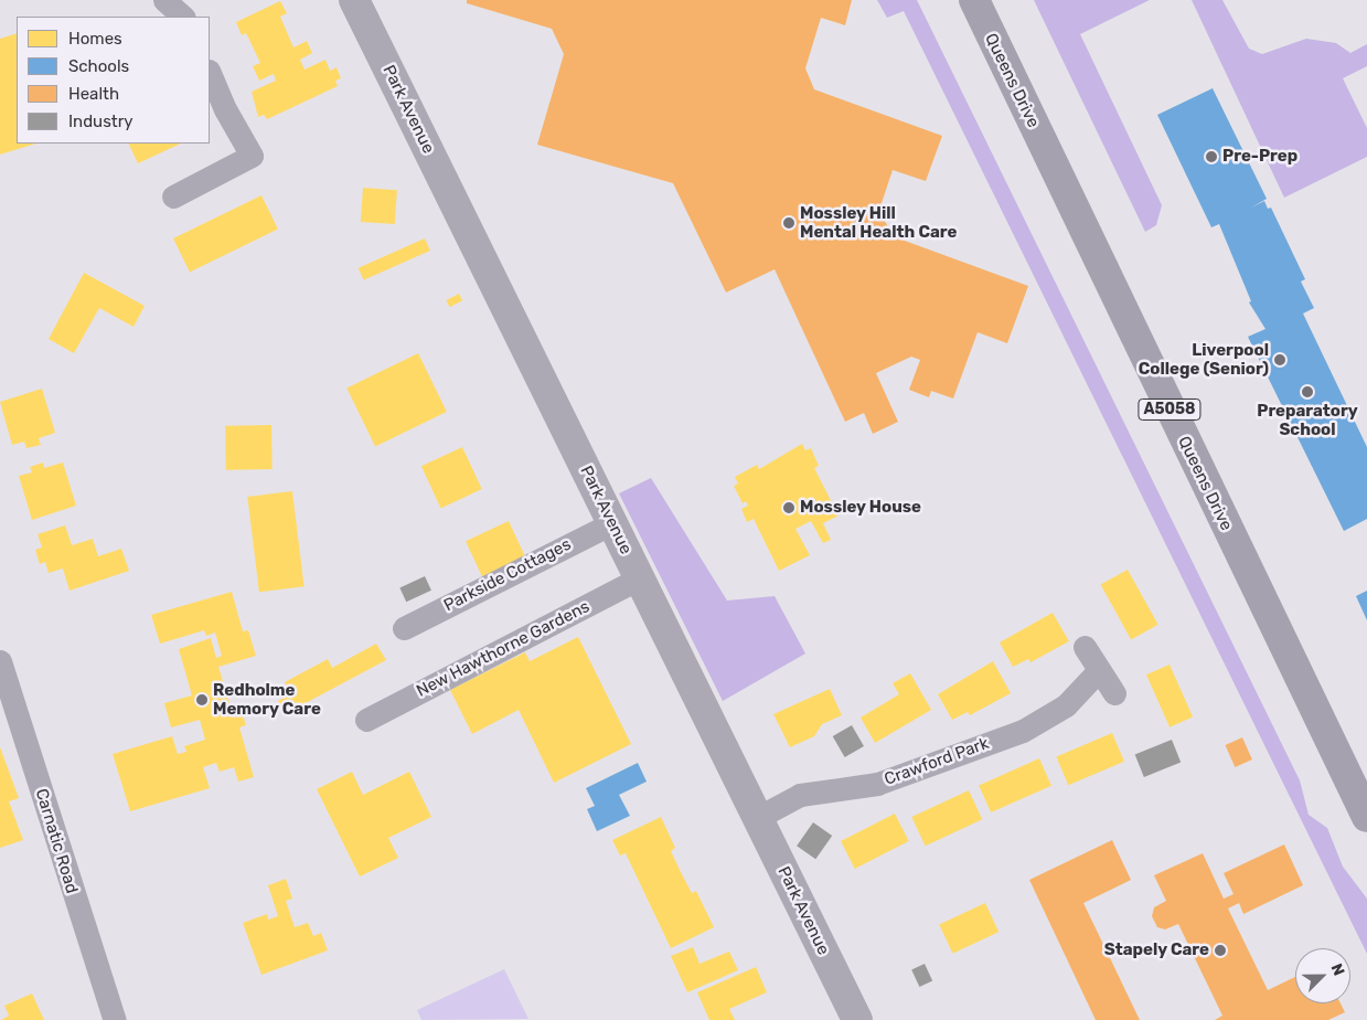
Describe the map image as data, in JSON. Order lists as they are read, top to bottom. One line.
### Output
{"streets":{"main road":["Queens Drive","A5058"],"street":["Park Avenue","Parkside Cottages","New Hawthorne Gardens","Crawford Park","Carnatic Road"]},"crossings":[["Park Avenue","Parkside Cottages"],["Park Avenue","New Hawthorne Gardens"],["Park Avenue","Crawford Park"]],"places":["Pre-Prep","Mossley Hill Mental Health Care","Liverpool College (Senior)","Preparatory School","Mossley House","Redholme Memory Care","Stapely Care"],"legend":["Homes","Schools","Health","Industry"],"north":"top right"}
